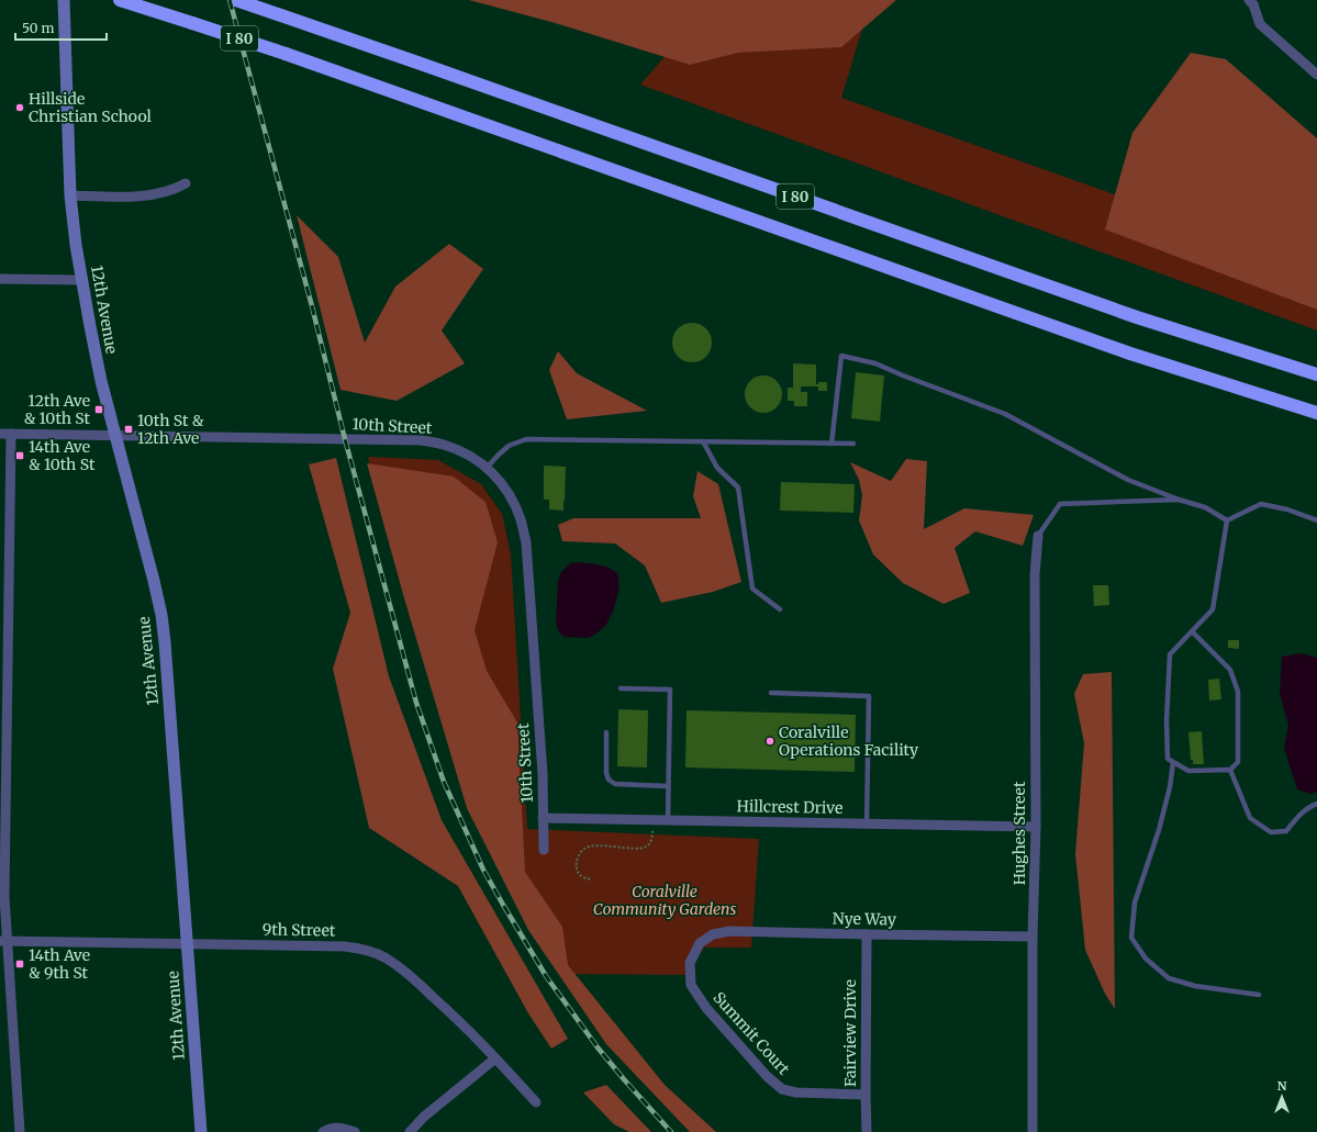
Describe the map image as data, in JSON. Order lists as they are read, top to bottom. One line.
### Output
{"streets":{"highway":["I 80"],"main road":["12th Avenue"],"street":["10th Street","Hillcrest Drive","Hughes Street","Nye Way","9th Street","Summit Court","Fairview Drive"]},"crossings":[["12th Avenue","10th Street"],["12th Avenue","9th Street"],["10th Street","Hillcrest Drive"],["Hillcrest Drive","Hughes Street"],["Hughes Street","Nye Way"],["Nye Way","Summit Court"],["Nye Way","Fairview Drive"],["Summit Court","Fairview Drive"]],"parks":["Coralville Community Gardens"],"places":{"other":["Hillside Christian School","Coralville Operations Facility"],"transit":["12th Ave & 10th St","10th St & 12th Ave","14th Ave & 10th St","14th Ave & 9th St"]},"scale_bar":"50 m","north":"top"}
